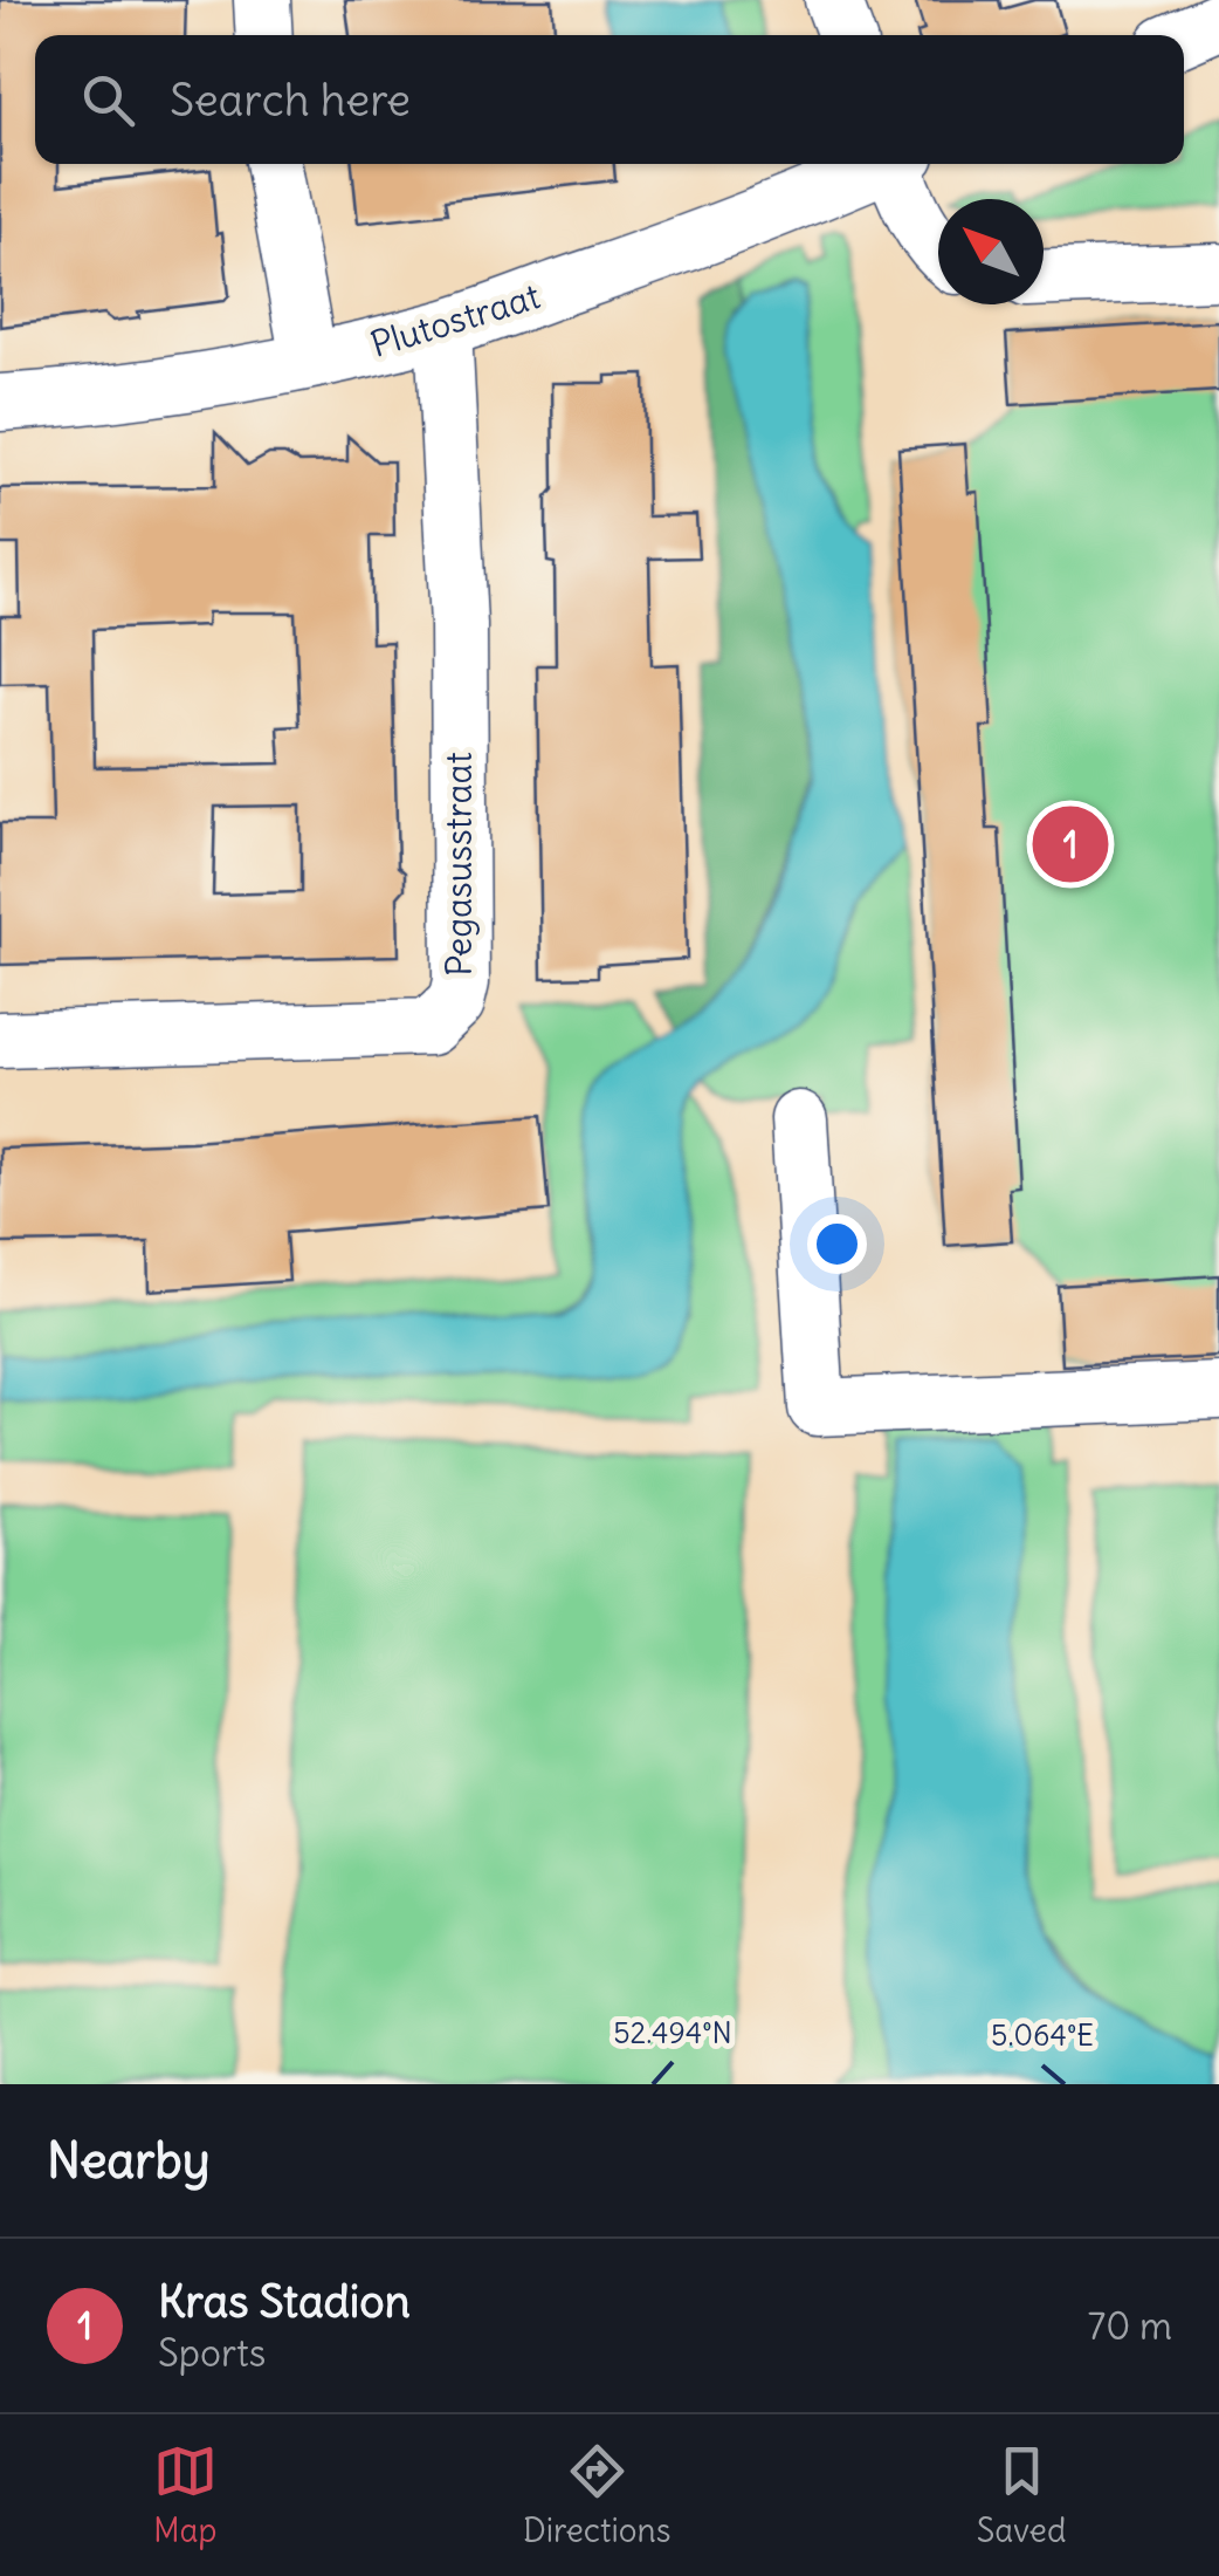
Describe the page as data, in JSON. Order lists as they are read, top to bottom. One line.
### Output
{"streets":{"street":["Plutostraat","Pegasusstraat"]},"crossings":[["Plutostraat","Pegasusstraat"]],"north":"top left","page":{"search":"Search here","pins":"1","heading":"Nearby","list":[{"mark":"1","name":"Kras Stadion","note":"Sports","value":"70 m"}],"nav":["Map","Directions","Saved"]},"coordinates":["52.494°N","5.064°E"]}
